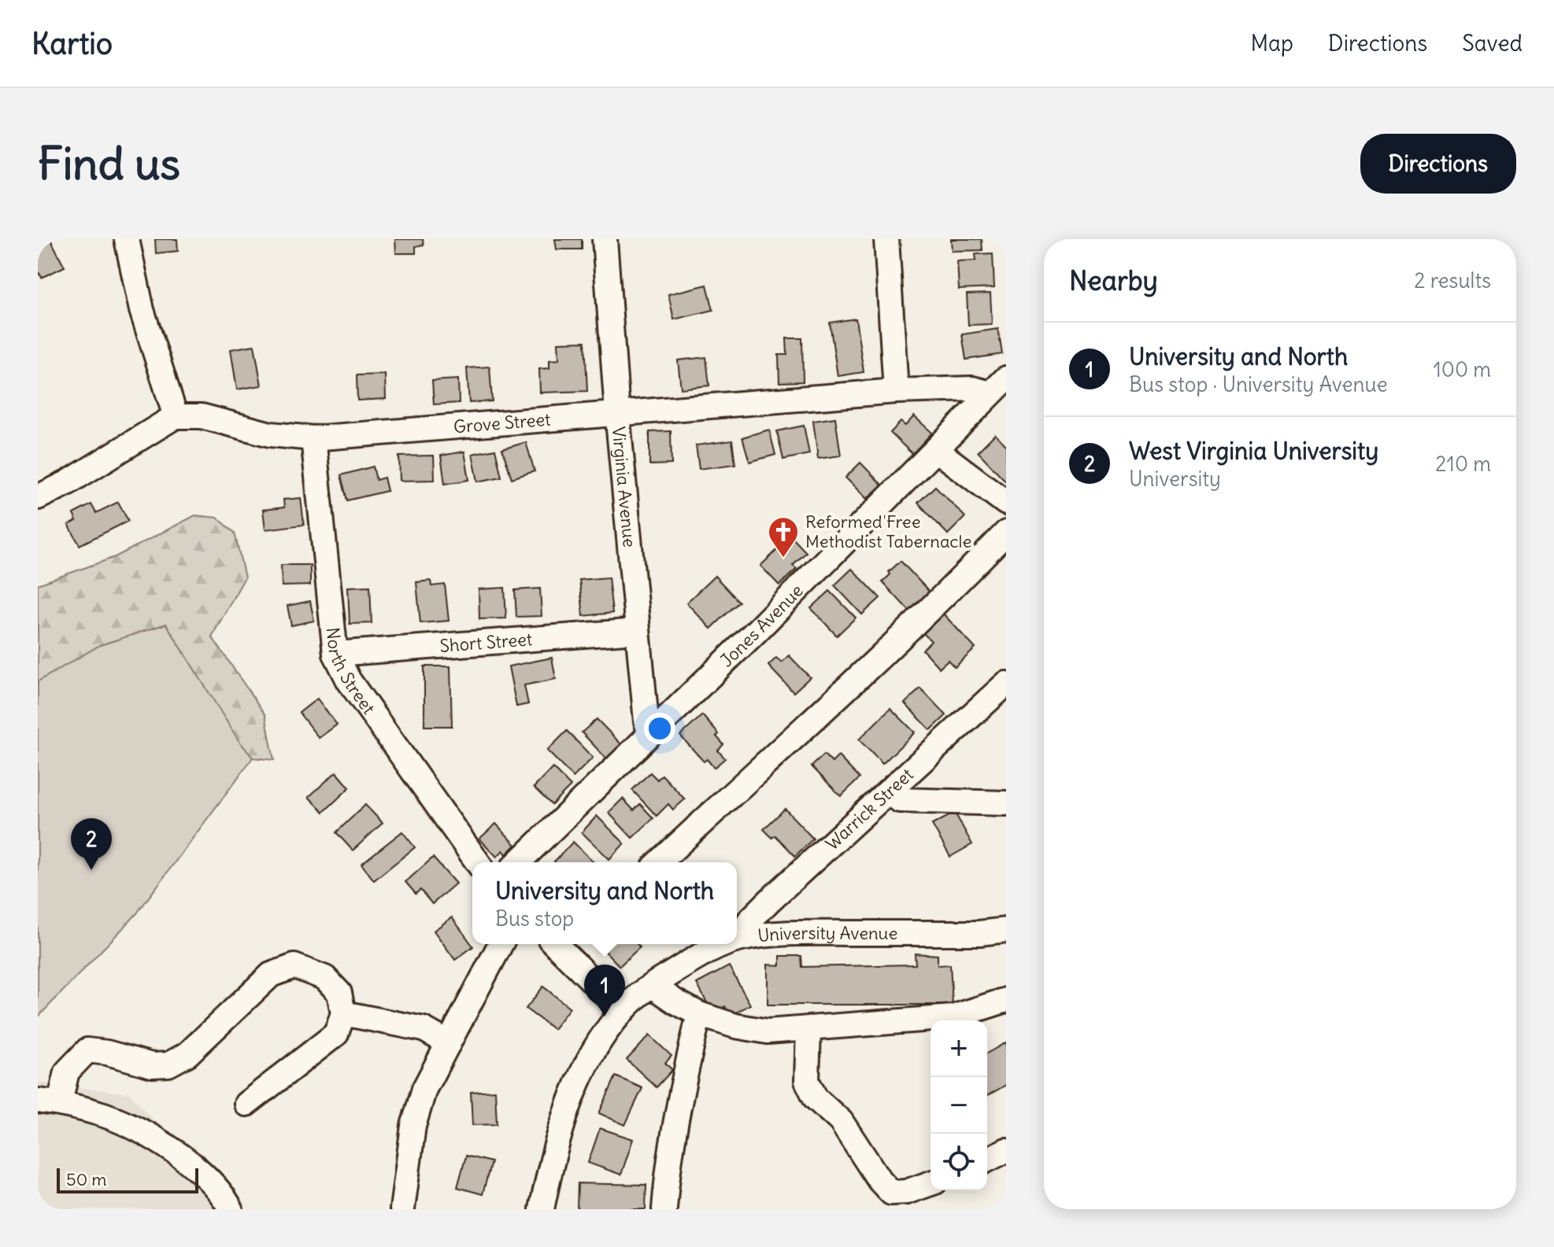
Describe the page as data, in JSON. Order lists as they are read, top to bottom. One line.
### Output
{"streets":{"street":["Grove Street","Virginia Avenue","Jones Avenue","Short Street","North Street","Warrick Street","University Avenue"]},"crossings":[["Grove Street","Virginia Avenue"],["Grove Street","Jones Avenue"],["Grove Street","North Street"],["Virginia Avenue","Jones Avenue"],["Virginia Avenue","Short Street"],["Short Street","North Street"],["Warrick Street","University Avenue"]],"places":{"church":["Reformed Free Methodist Tabernacle"]},"scale_bar":"50 m","page":{"header":"Kartio","nav":["Map","Directions","Saved"],"buttons":"Directions","title":"Find us","heading":["Nearby","2 results"],"list":[{"mark":"1","name":"University and North","note":"Bus stop · University Avenue","value":"100 m"},{"mark":"2","name":"West Virginia University","note":"University","value":"210 m"}],"pins":["2","1"],"popup":["University and North","Bus stop"],"map_buttons":["+","−"],"scale":"50 m"}}
